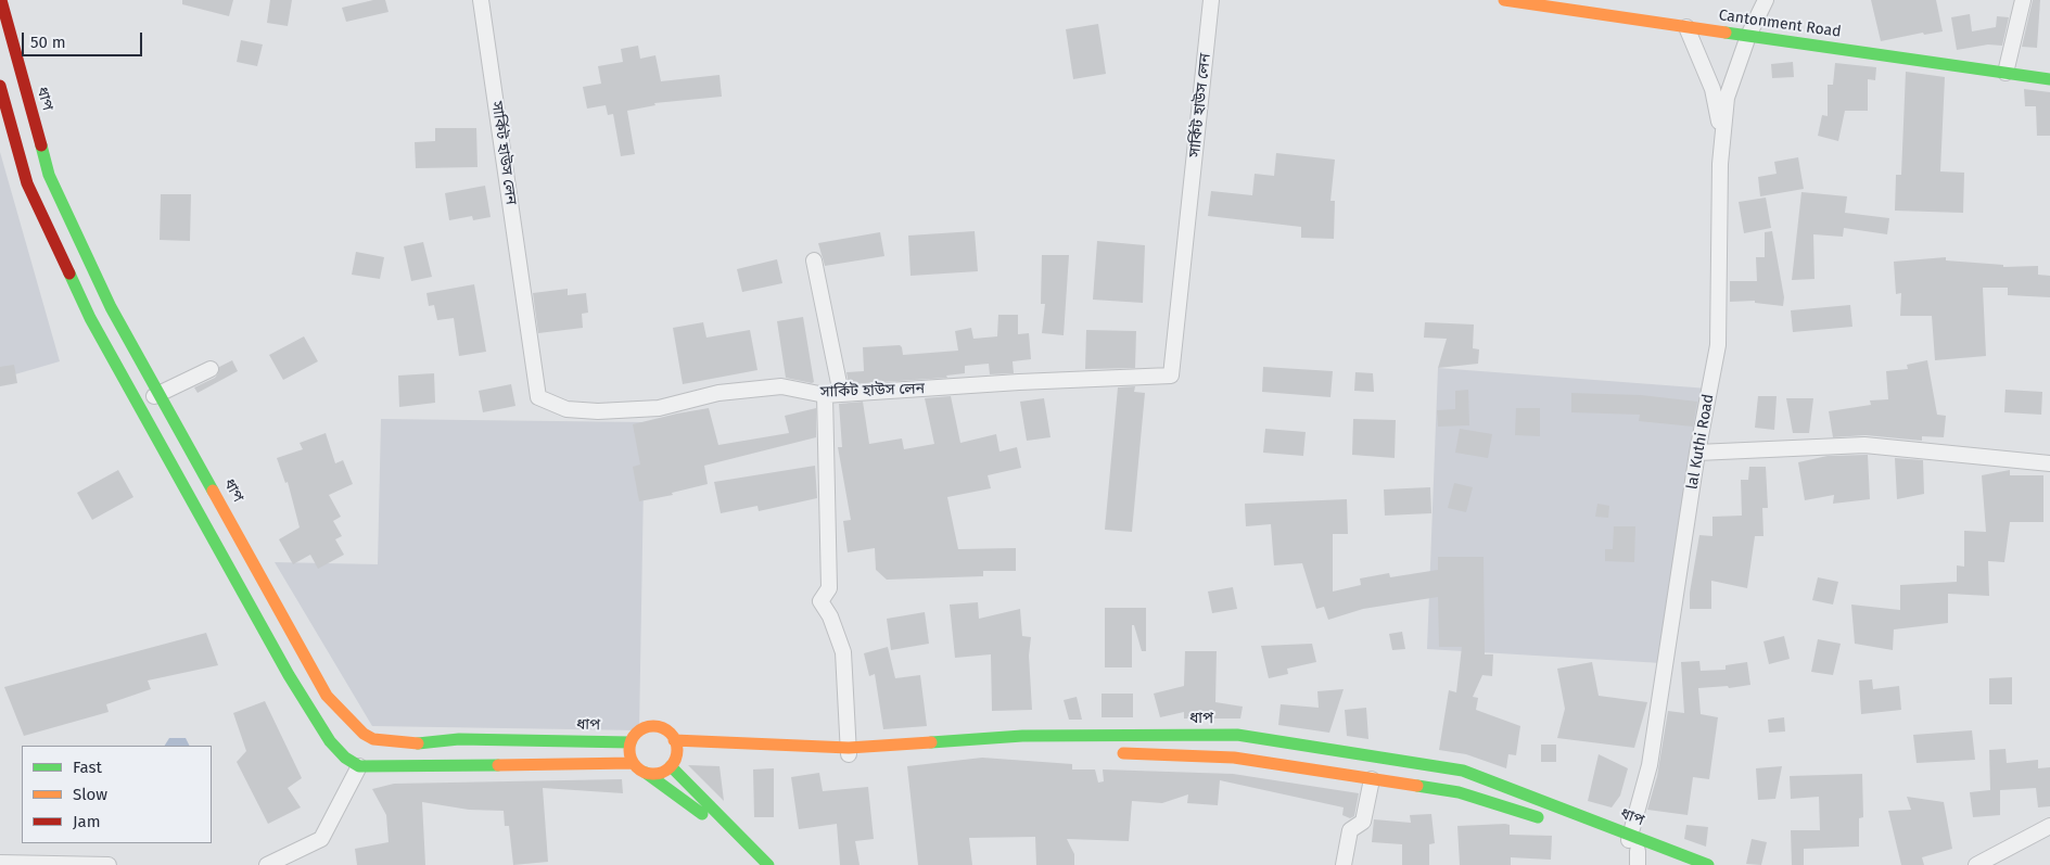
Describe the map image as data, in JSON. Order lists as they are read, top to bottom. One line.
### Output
{"streets":{"main road":["Cantonment Road","ধাপ"],"street":["সার্কিট হাউস লেন","lal Kuthi Road"]},"crossings":[["Cantonment Road","lal Kuthi Road"],["ধাপ","lal Kuthi Road"]],"legend":["Fast","Slow","Jam"],"scale_bar":"50 m"}
